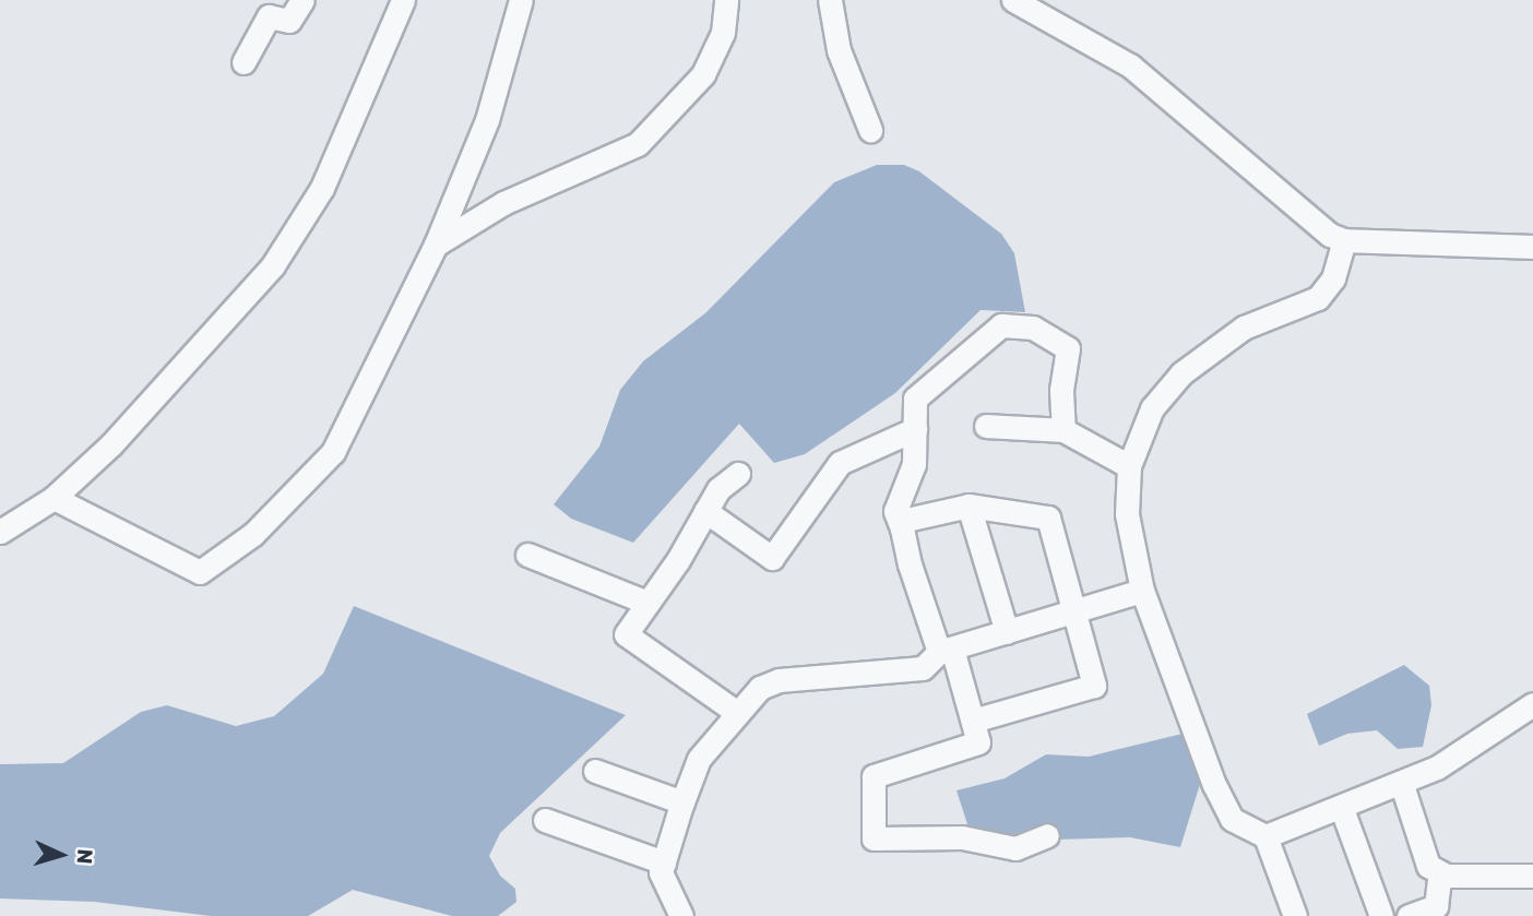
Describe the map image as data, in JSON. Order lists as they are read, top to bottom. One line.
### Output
{"north":"right"}
